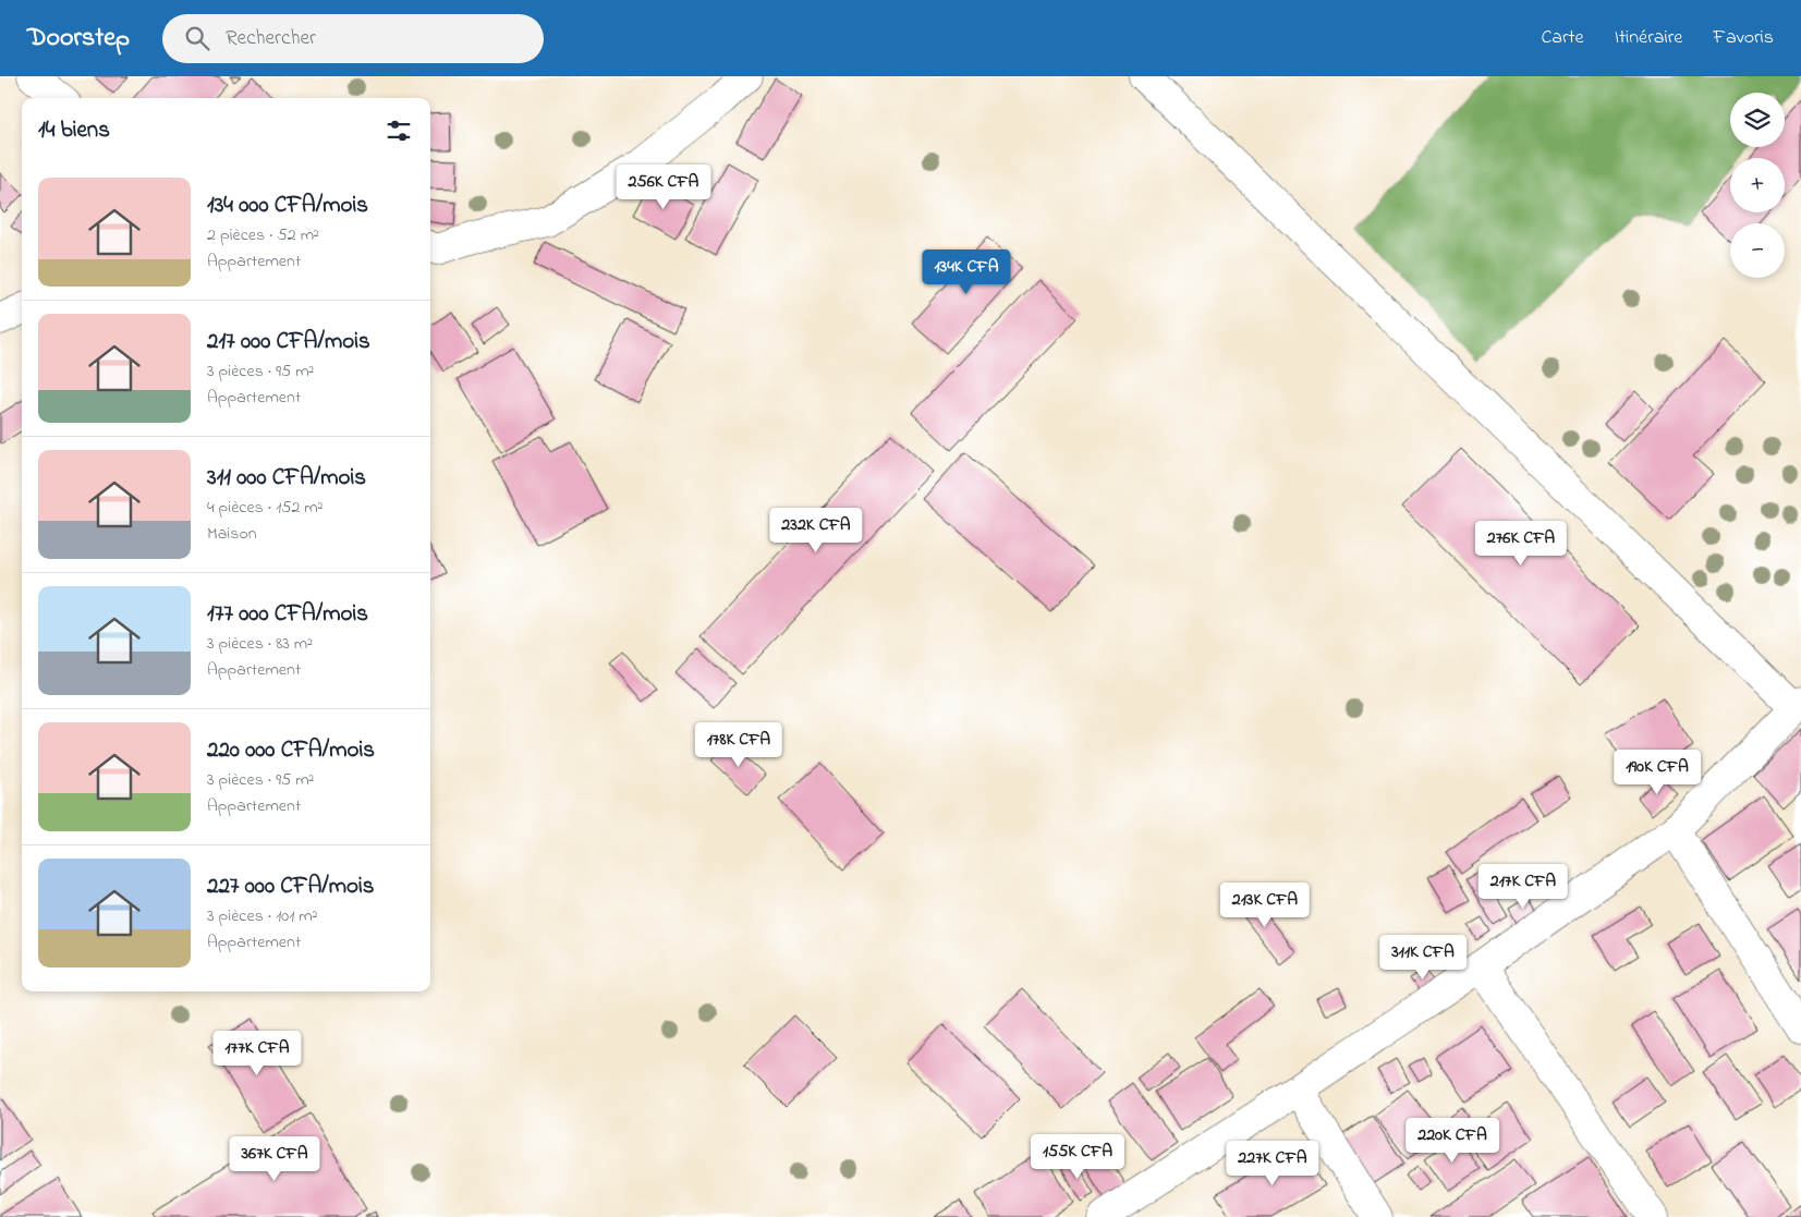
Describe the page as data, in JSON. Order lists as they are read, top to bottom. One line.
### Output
{"page":{"header":"Doorstep","search":"Rechercher","nav":["Carte","Itinéraire","Favoris"],"map_buttons":["+","−"],"heading":"14 biens","list":[{"name":"134 000 CFA/mois","note":"2 pièces · 52 m² · Appartement"},{"name":"217 000 CFA/mois","note":"3 pièces · 95 m² · Appartement"},{"name":"311 000 CFA/mois","note":"4 pièces · 152 m² · Maison"},{"name":"177 000 CFA/mois","note":"3 pièces · 83 m² · Appartement"},{"name":"220 000 CFA/mois","note":"3 pièces · 95 m² · Appartement"},{"name":"227 000 CFA/mois","note":"3 pièces · 101 m² · Appartement"}],"price":["256K CFA","134K CFA","232K CFA","276K CFA","178K CFA","190K CFA","217K CFA","213K CFA","311K CFA","177K CFA","220K CFA","155K CFA","367K CFA","227K CFA"]}}
